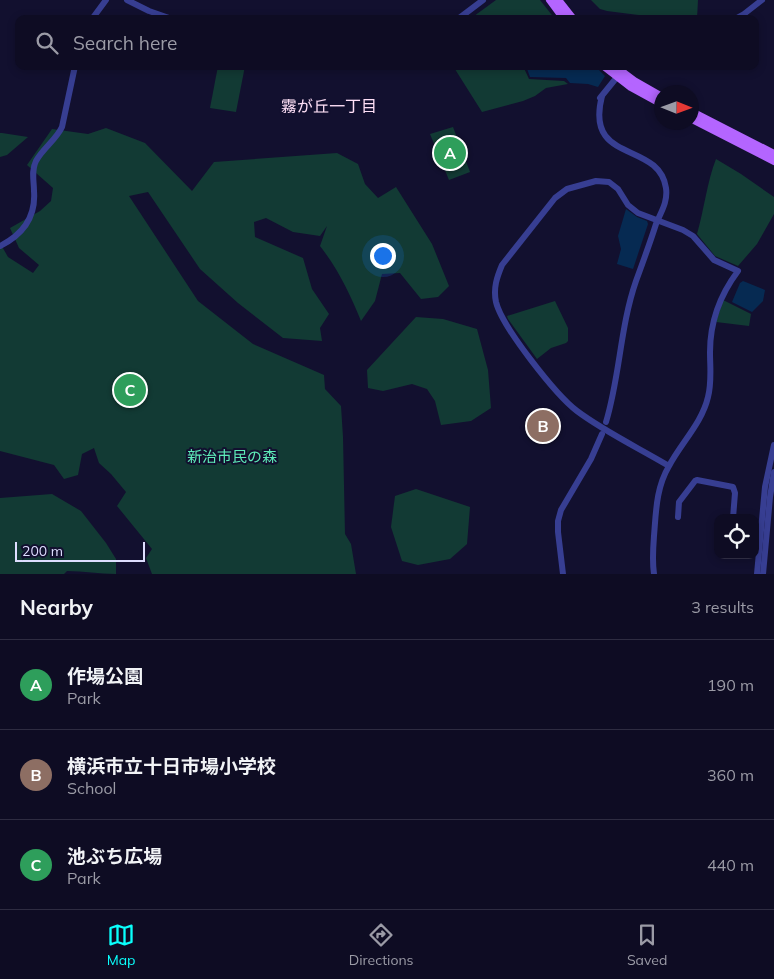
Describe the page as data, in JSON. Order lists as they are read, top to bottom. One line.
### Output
{"districts":["霧が丘一丁目"],"parks":["新治市民の森"],"scale_bar":"200 m","north":"right","page":{"search":"Search here","pins":["A","C","B"],"scale":"200 m","heading":["Nearby","3 results"],"list":[{"mark":"A","name":"作場公園","note":"Park","value":"190 m"},{"mark":"B","name":"横浜市立十日市場小学校","note":"School","value":"360 m"},{"mark":"C","name":"池ぶち広場","note":"Park","value":"440 m"}],"nav":["Map","Directions","Saved"]}}
